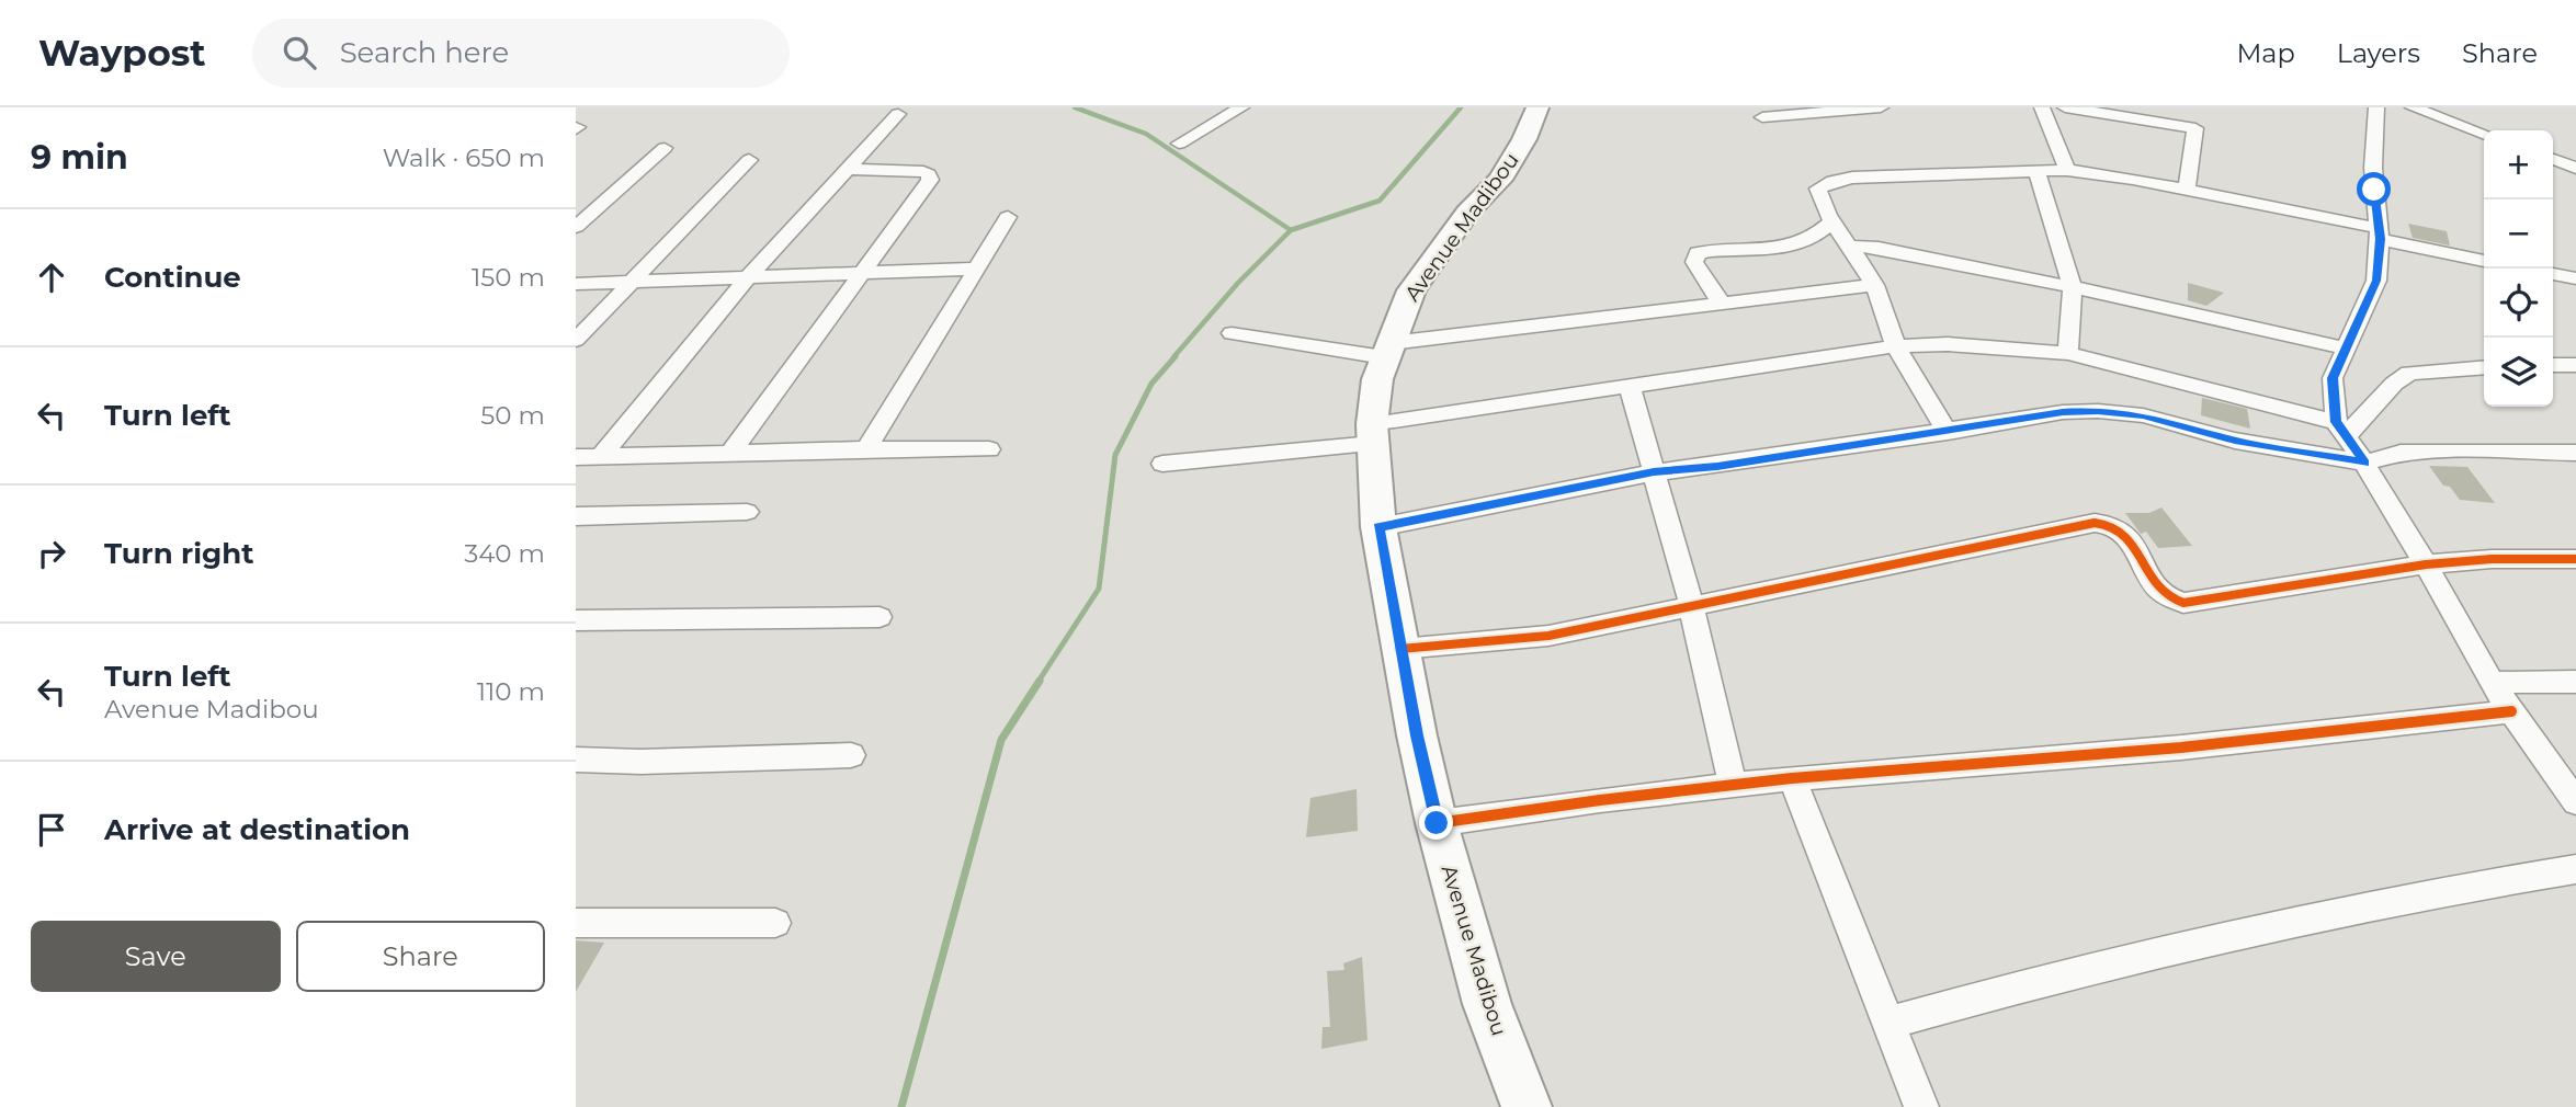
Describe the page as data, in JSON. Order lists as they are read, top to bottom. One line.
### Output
{"streets":{"street":["Avenue Madibou"]},"page":{"header":"Waypost","search":"Search here","nav":["Map","Layers","Share"],"heading":["9 min","Walk · 650 m"],"map_buttons":["+","−"],"list":[["Continue","150 m"],["Turn left","50 m"],["Turn right","340 m"],["Turn left","Avenue Madibou","110 m"],"Arrive at destination"],"buttons":["Save","Share"]}}
